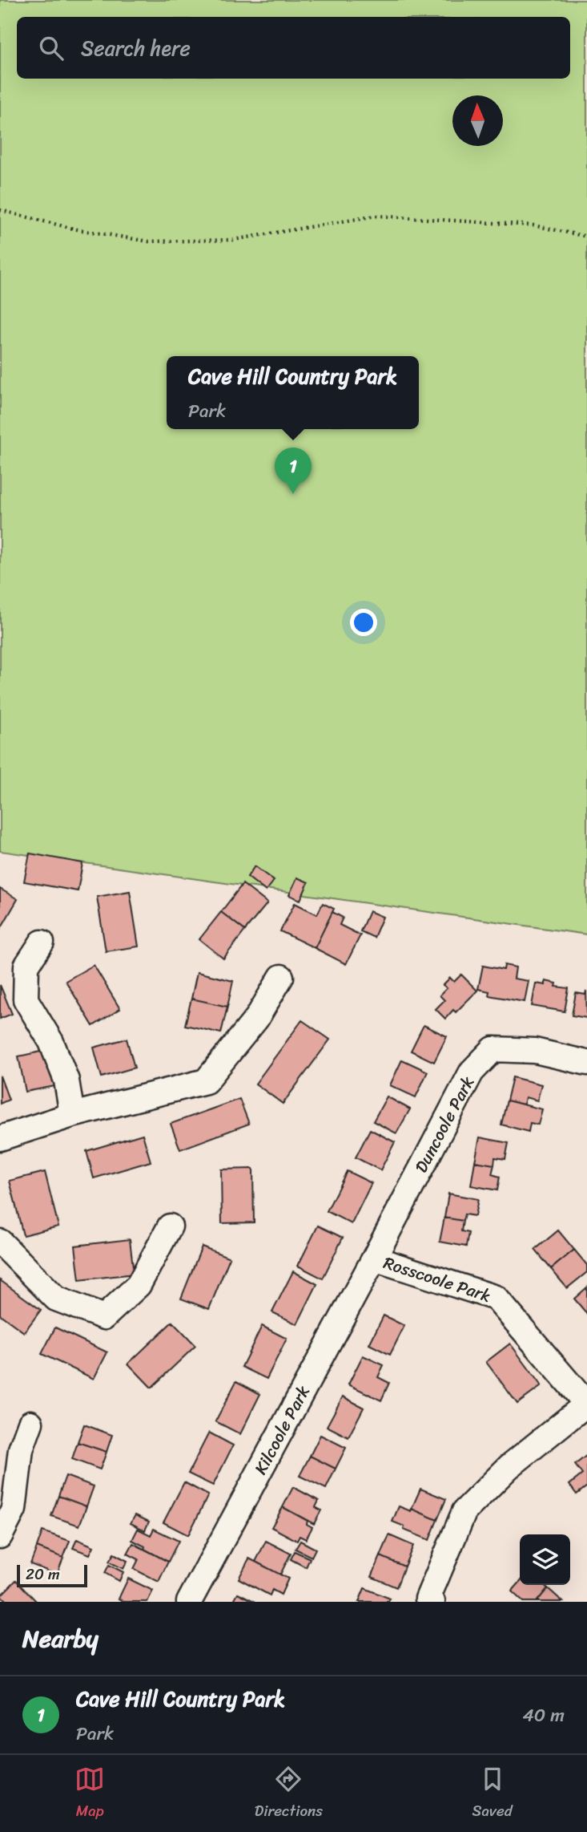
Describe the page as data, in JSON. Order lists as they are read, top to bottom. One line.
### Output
{"streets":{"street":["Duncoole Park","Rosscoole Park","Kilcoole Park"]},"crossings":[["Duncoole Park","Rosscoole Park"],["Duncoole Park","Kilcoole Park"],["Rosscoole Park","Kilcoole Park"]],"scale_bar":"20 m","north":"top","page":{"search":"Search here","popup":["Cave Hill Country Park","Park"],"pins":"1","scale":"20 m","heading":"Nearby","list":[{"mark":"1","name":"Cave Hill Country Park","note":"Park","value":"40 m"}],"nav":["Map","Directions","Saved"]}}
